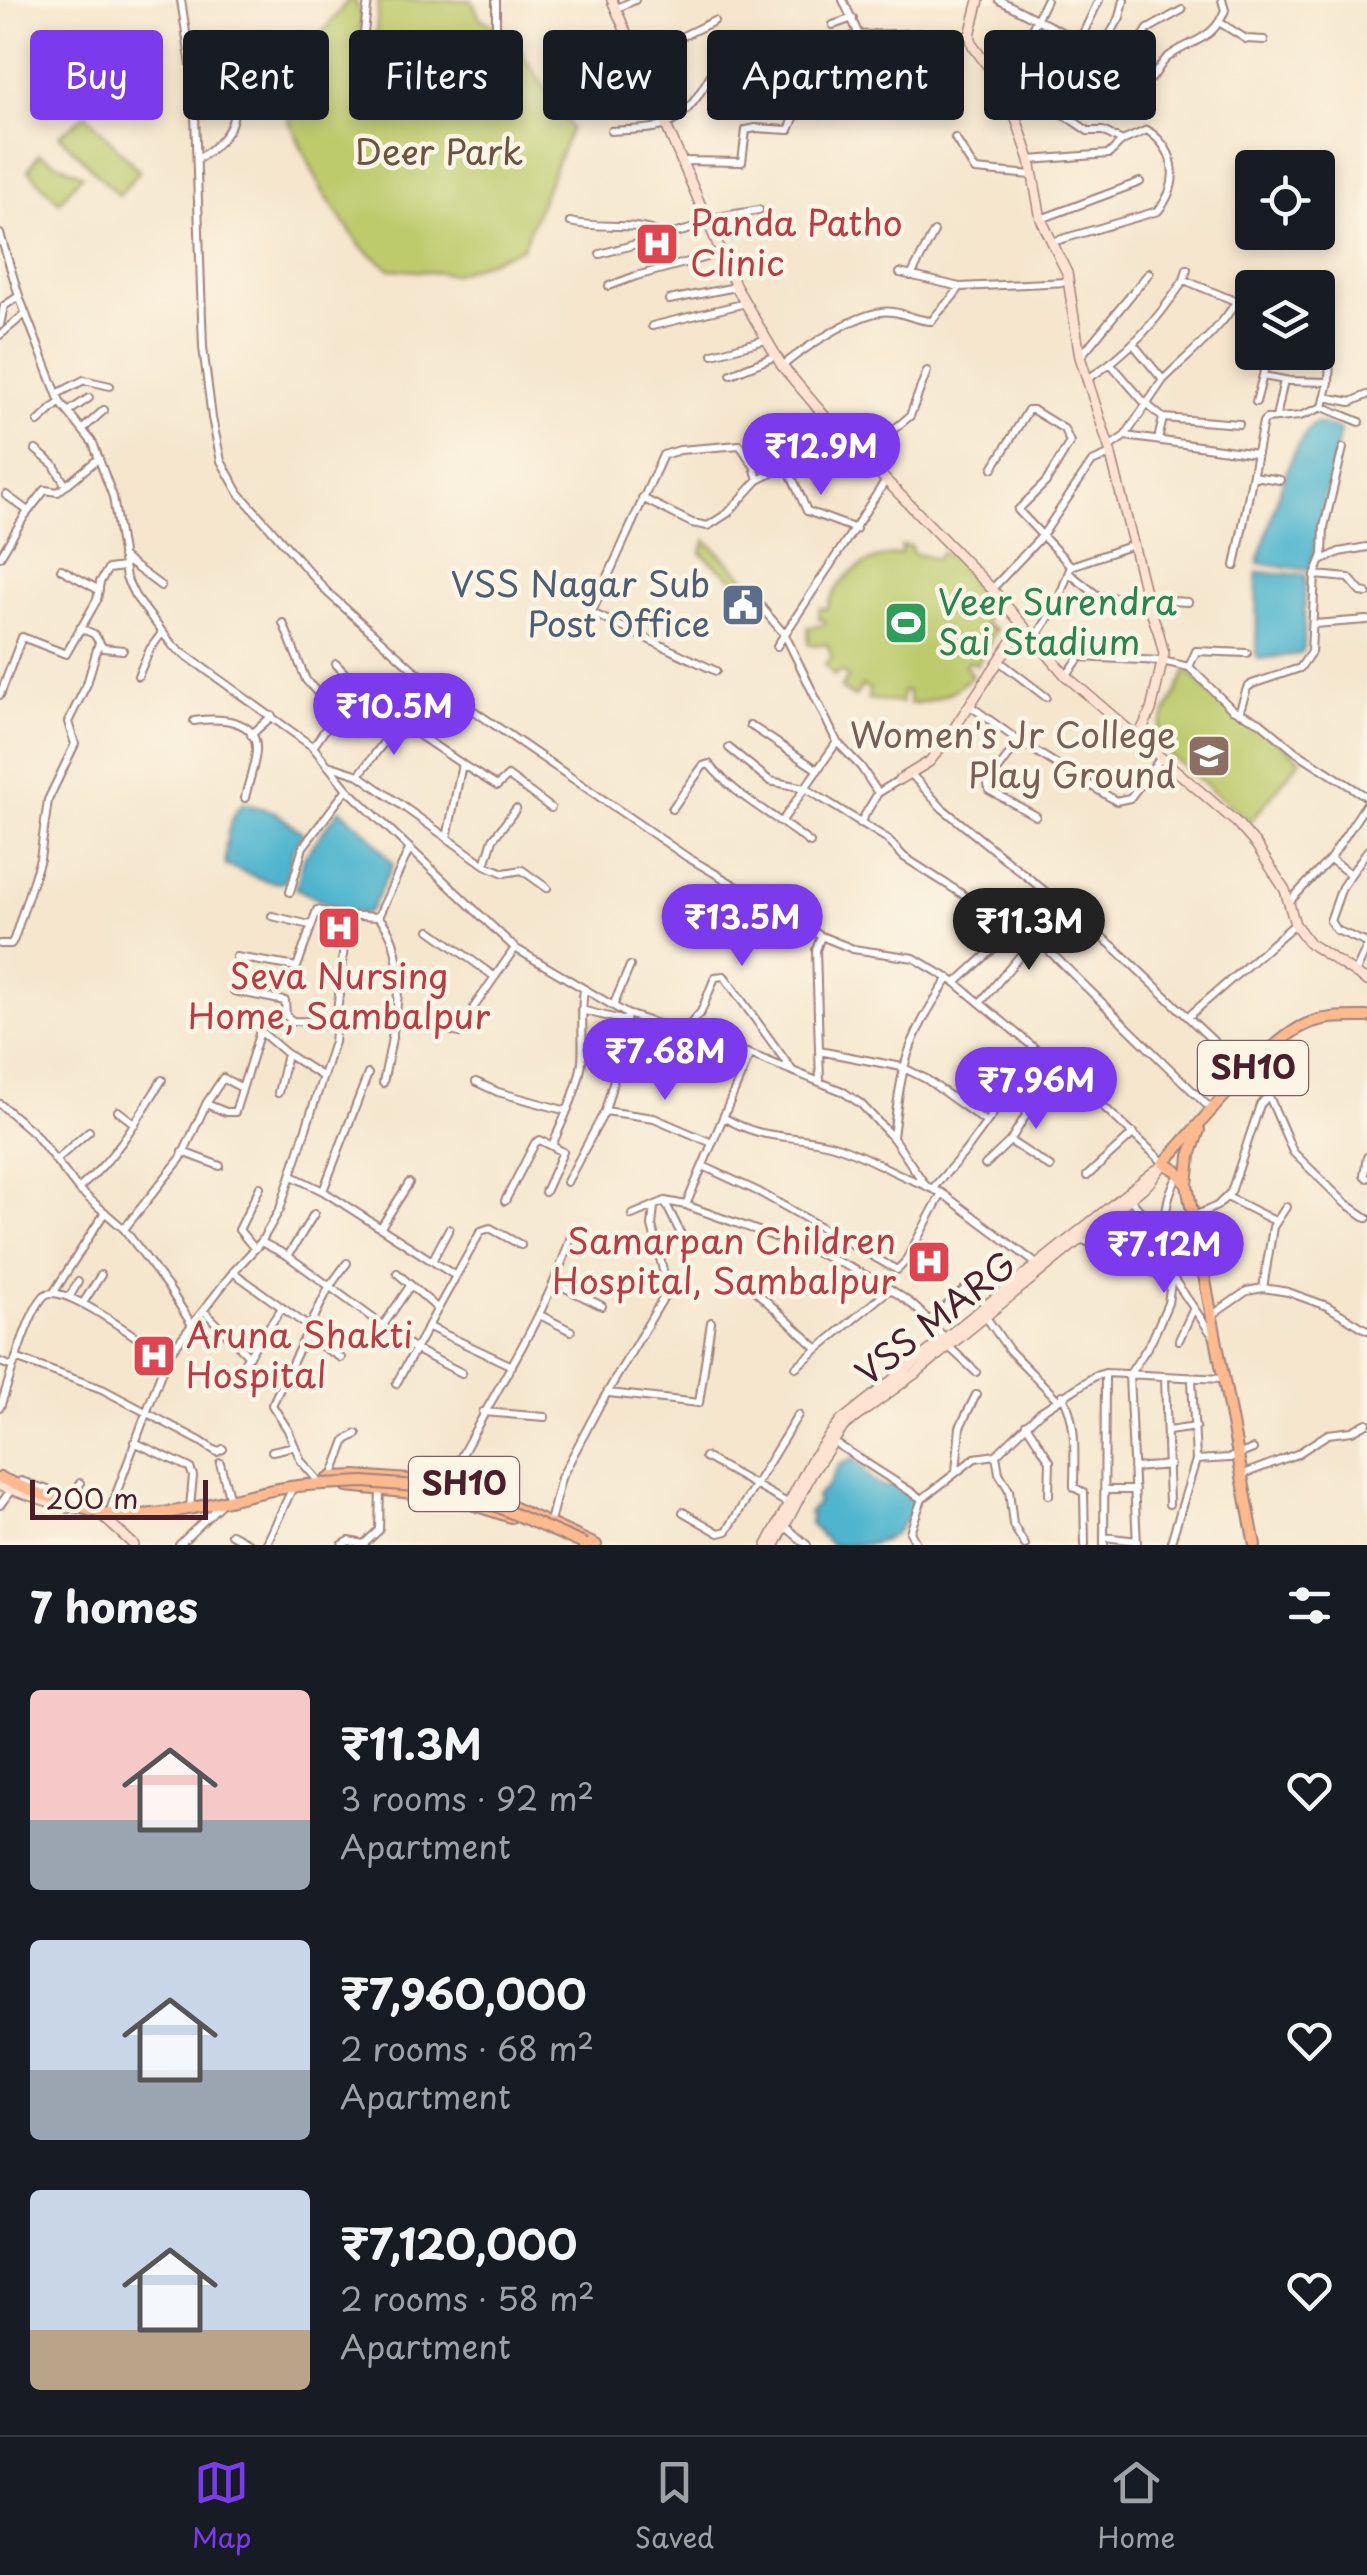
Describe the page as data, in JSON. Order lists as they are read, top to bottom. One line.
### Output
{"streets":{"main road":["SH10","VSS MARG"]},"crossings":[["SH10","VSS MARG"]],"parks":["Deer Park"],"places":{"hospital":["Panda Patho Clinic","Seva Nursing Home, Sambalpur","Samarpan Children Hospital, Sambalpur","Aruna Shakti Hospital"],"public building":["VSS Nagar Sub Post Office"],"sports":["Veer Surendra Sai Stadium"],"school or university":["Women's Jr College Play Ground"]},"scale_bar":"200 m","page":{"chip":["Buy","Rent","Filters","New","Apartment","House"],"price":["₹12.9M","₹10.5M","₹13.5M","₹11.3M","₹7.68M","₹7.96M","₹7.12M"],"scale":"200 m","heading":"7 homes","list":[{"name":"₹11.3M","note":"3 rooms · 92 m² · Apartment"},{"name":"₹7,960,000","note":"2 rooms · 68 m² · Apartment"},{"name":"₹7,120,000","note":"2 rooms · 58 m² · Apartment"}],"tabs":["Map","Saved","Home"]}}
